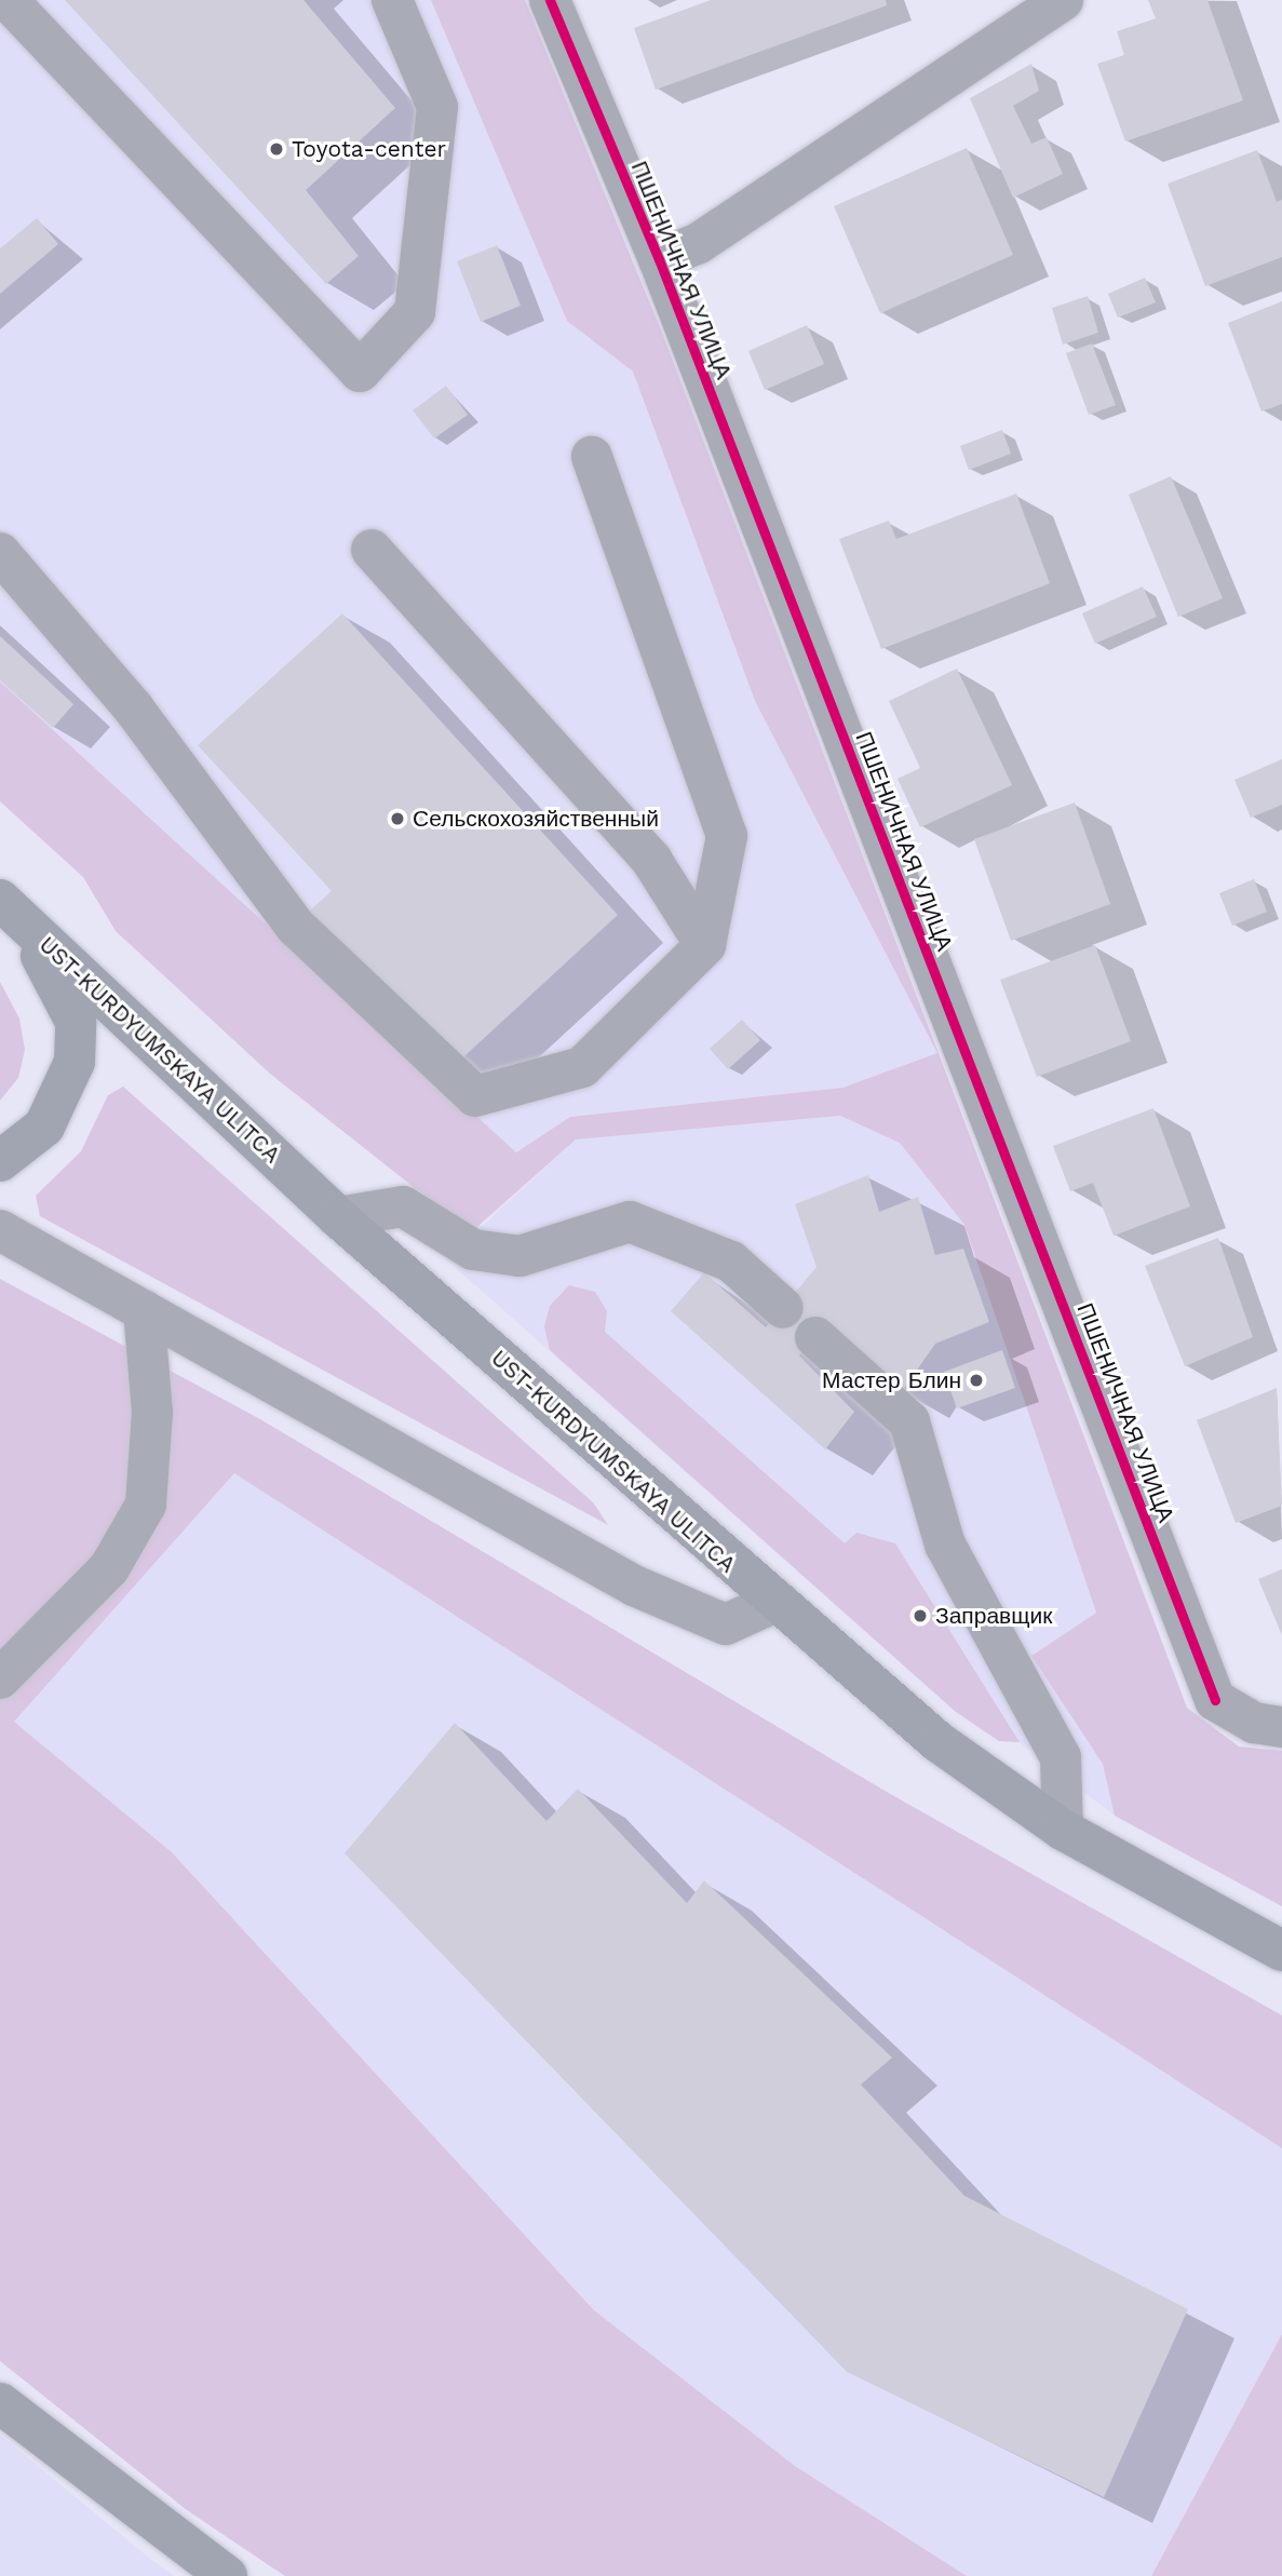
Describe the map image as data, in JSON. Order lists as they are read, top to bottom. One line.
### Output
{"streets":{"main road":["UST-KURDYUMSKAYA ULITCA"],"street":["ПШЕНИЧНАЯ УЛИЦА"]},"places":["Toyota-center","Сельскохозяйственный","Мастер Блин","Заправщик"]}
